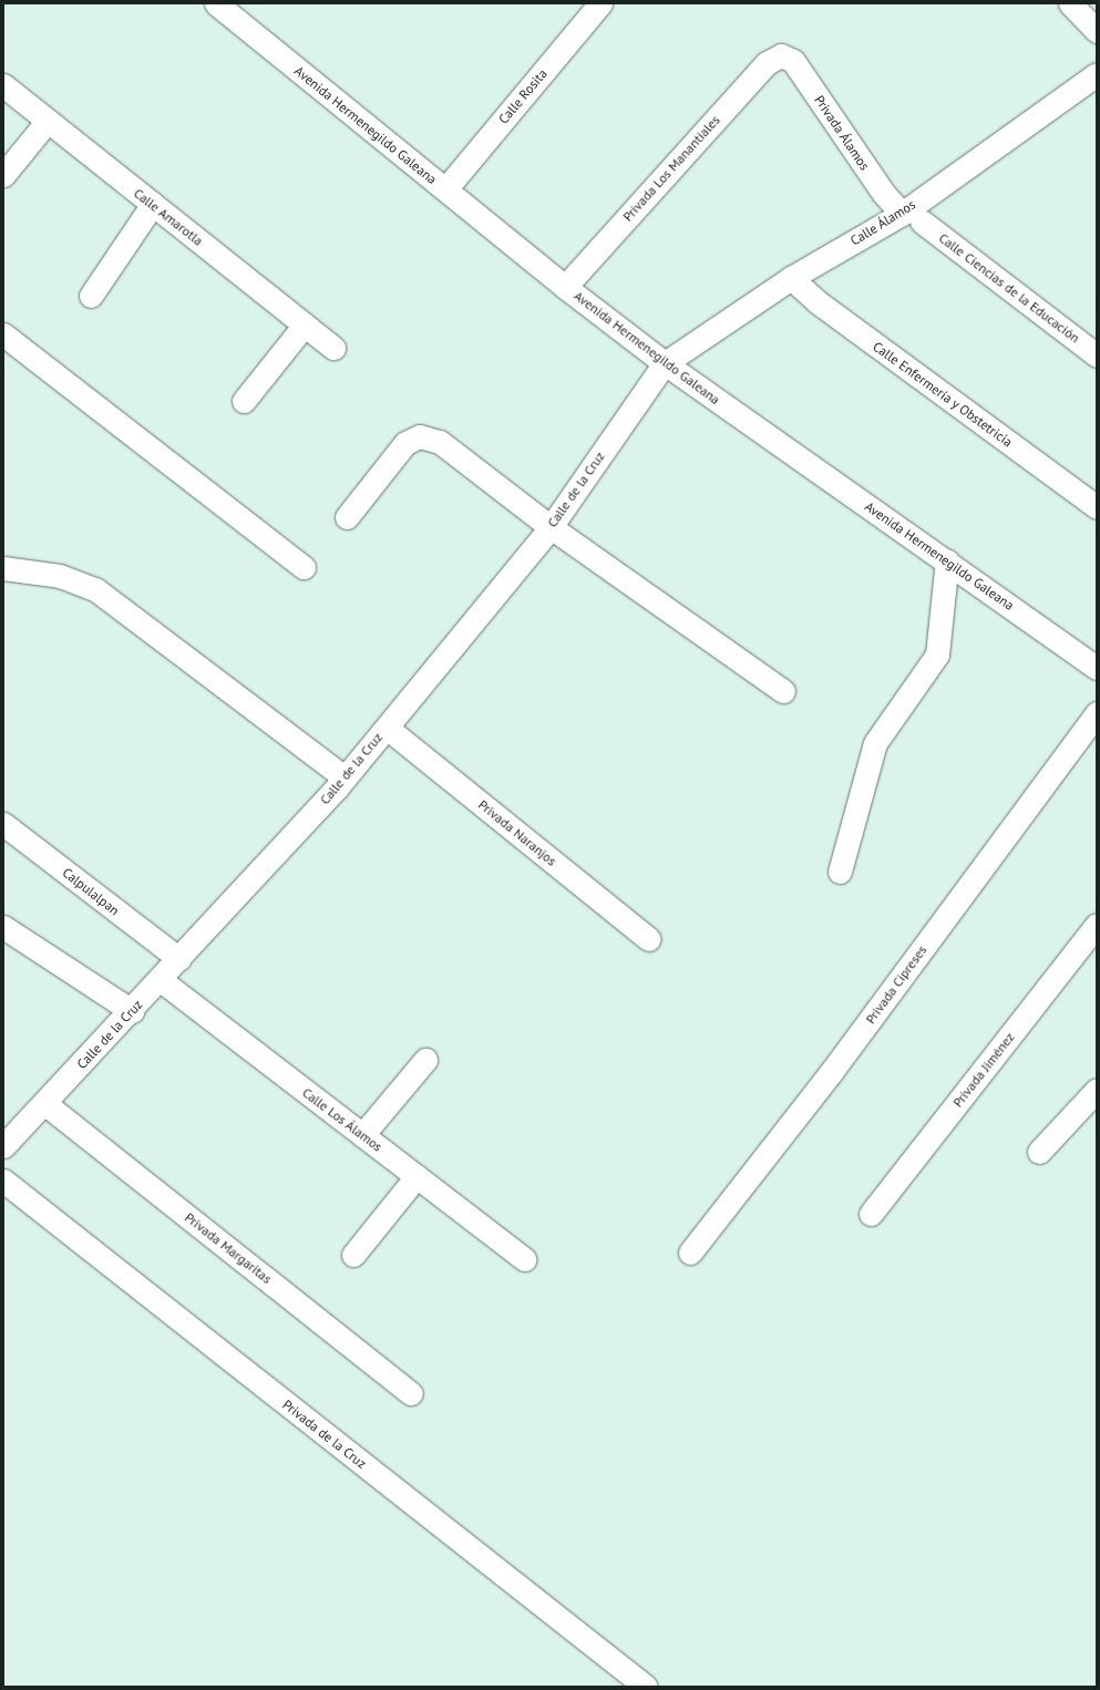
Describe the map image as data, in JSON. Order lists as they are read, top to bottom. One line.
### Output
{"streets":{"street":["Calle Rosita","Avenida Hermenegildo Galeana","Privada Álamos","Privada Los Manantiales","Calle Amarotla","Calle Álamos","Calle Ciencias de la Educación","Calle Enfermería y Obstetricia","Calle de la Cruz","Privada Naranjos","Calpulalpan","Privada Cipreses","Privada Jiménez","Calle Los Álamos","Privada Margaritas","Privada de la Cruz"]},"crossings":[["Calle Rosita","Avenida Hermenegildo Galeana"],["Avenida Hermenegildo Galeana","Privada Los Manantiales"],["Avenida Hermenegildo Galeana","Calle Álamos"],["Avenida Hermenegildo Galeana","Calle de la Cruz"],["Privada Álamos","Privada Los Manantiales"],["Privada Álamos","Calle Álamos"],["Privada Álamos","Calle Ciencias de la Educación"],["Calle Álamos","Calle Ciencias de la Educación"],["Calle Álamos","Calle Enfermería y Obstetricia"],["Calle Álamos","Calle de la Cruz"],["Calle de la Cruz","Privada Naranjos"],["Calle de la Cruz","Calpulalpan"],["Calle de la Cruz","Calle Los Álamos"],["Calle de la Cruz","Privada Margaritas"]]}
